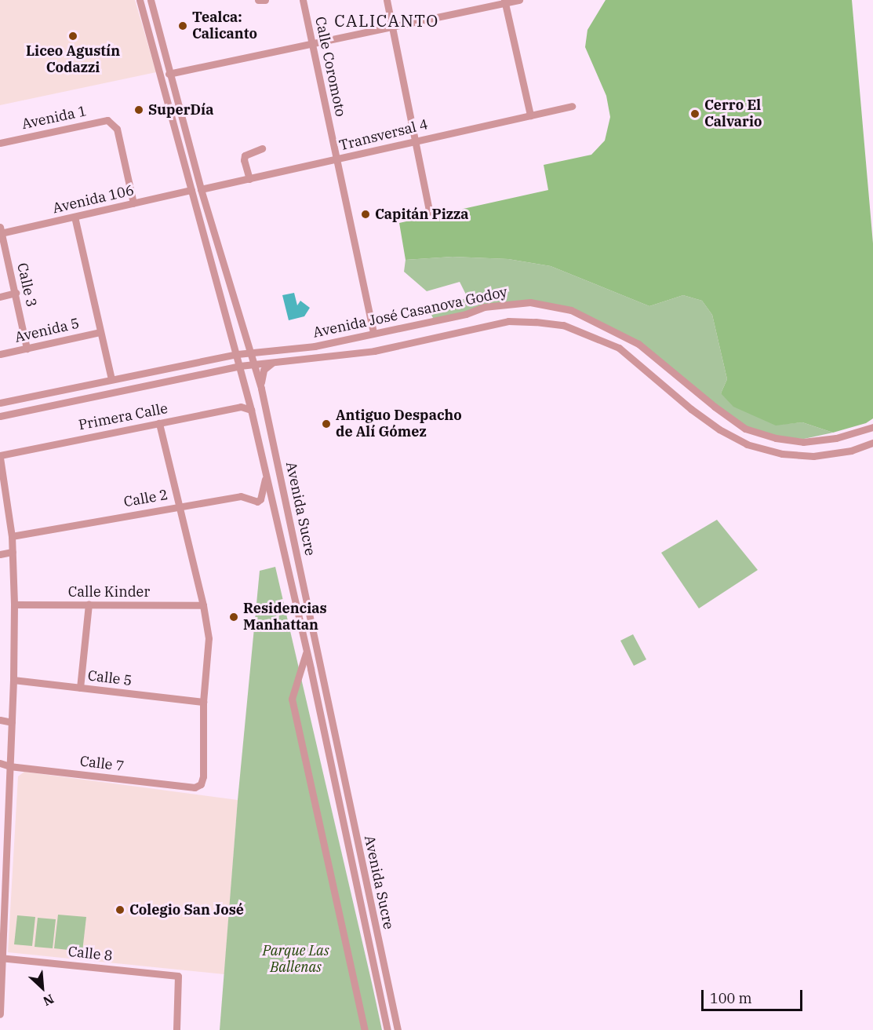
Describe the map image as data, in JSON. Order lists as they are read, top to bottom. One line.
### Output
{"streets":{"street":["Calle Coromoto","Avenida 1","Transversal 4","Avenida 106","Calle 3","Avenida José Casanova Godoy","Avenida 5","Primera Calle","Calle 2","Avenida Sucre","Calle Kinder","Calle 5","Calle 7","Calle 8"]},"crossings":[["Calle Coromoto","Transversal 4"],["Calle Coromoto","Avenida José Casanova Godoy"],["Avenida 1","Avenida 106"],["Transversal 4","Avenida Sucre"],["Avenida 106","Calle 3"],["Avenida 106","Avenida Sucre"],["Calle 3","Avenida 5"],["Avenida José Casanova Godoy","Avenida Sucre"],["Primera Calle","Avenida Sucre"],["Calle 2","Avenida Sucre"],["Calle 5","Calle 7"]],"districts":["CALICANTO"],"parks":["Parque Las Ballenas"],"places":["Tealca: Calicanto","Liceo Agustín Codazzi","SuperDía","Cerro El Calvario","Capitán Pizza","Antiguo Despacho de Alí Gómez","Residencias Manhattan","Colegio San José"],"scale_bar":"100 m","north":"bottom right"}
